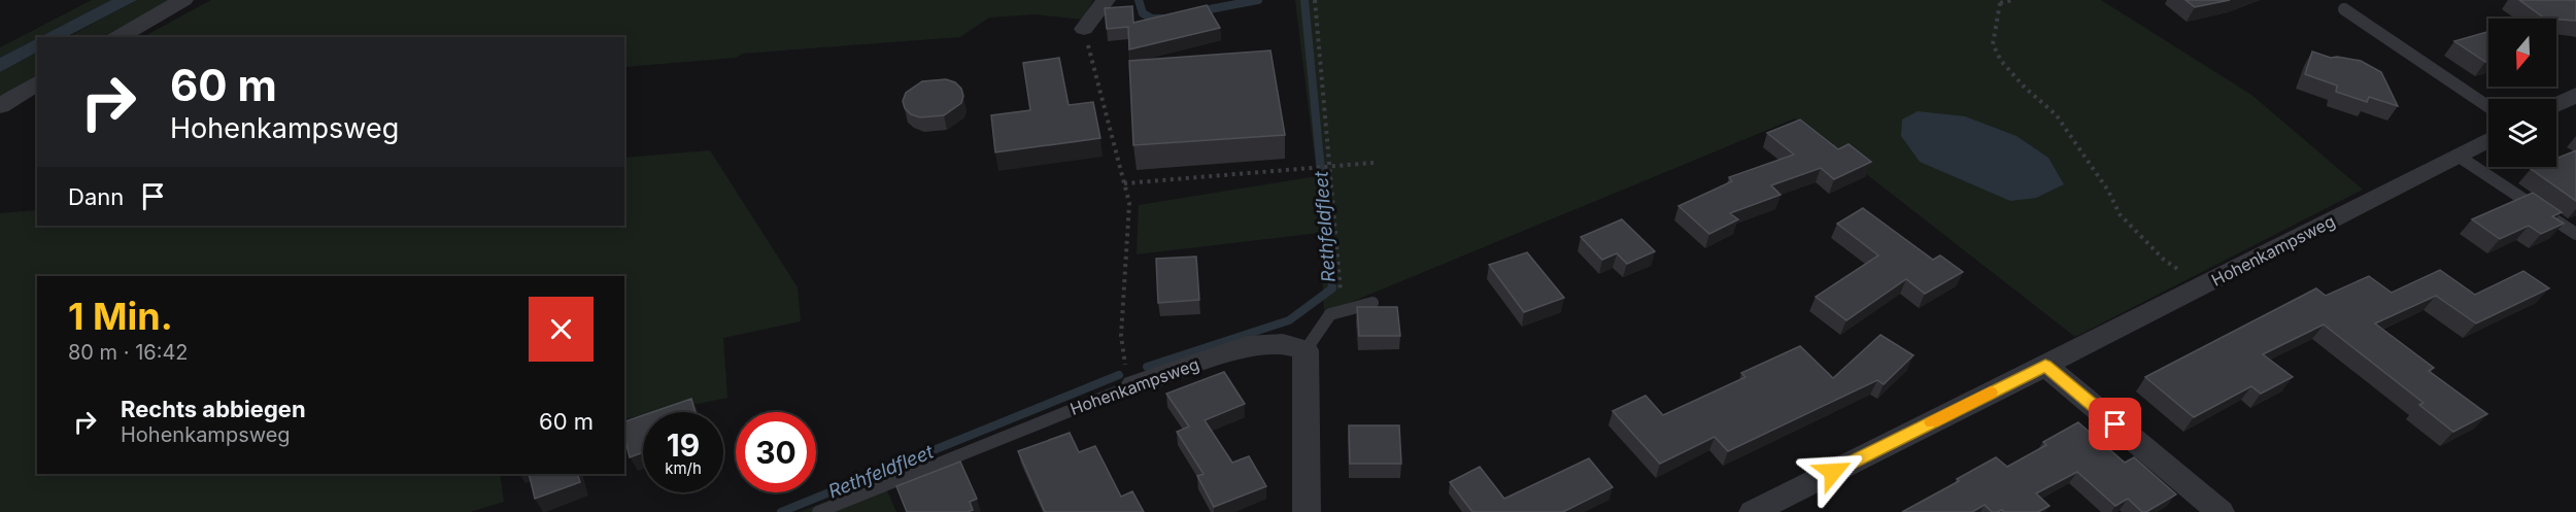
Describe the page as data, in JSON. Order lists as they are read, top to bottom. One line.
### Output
{"streets":{"street":["Hohenkampsweg"]},"water":["Rethfeldfleet"],"north":"bottom","page":{"turn":["60 m","Hohenkampsweg"],"then":"Dann","heading":["1 Min.","80 m · 16:42"],"list":[{"name":"Rechts abbiegen","note":"Hohenkampsweg","value":"60 m"}],"speed":"19 km/h","limit":"30"}}
